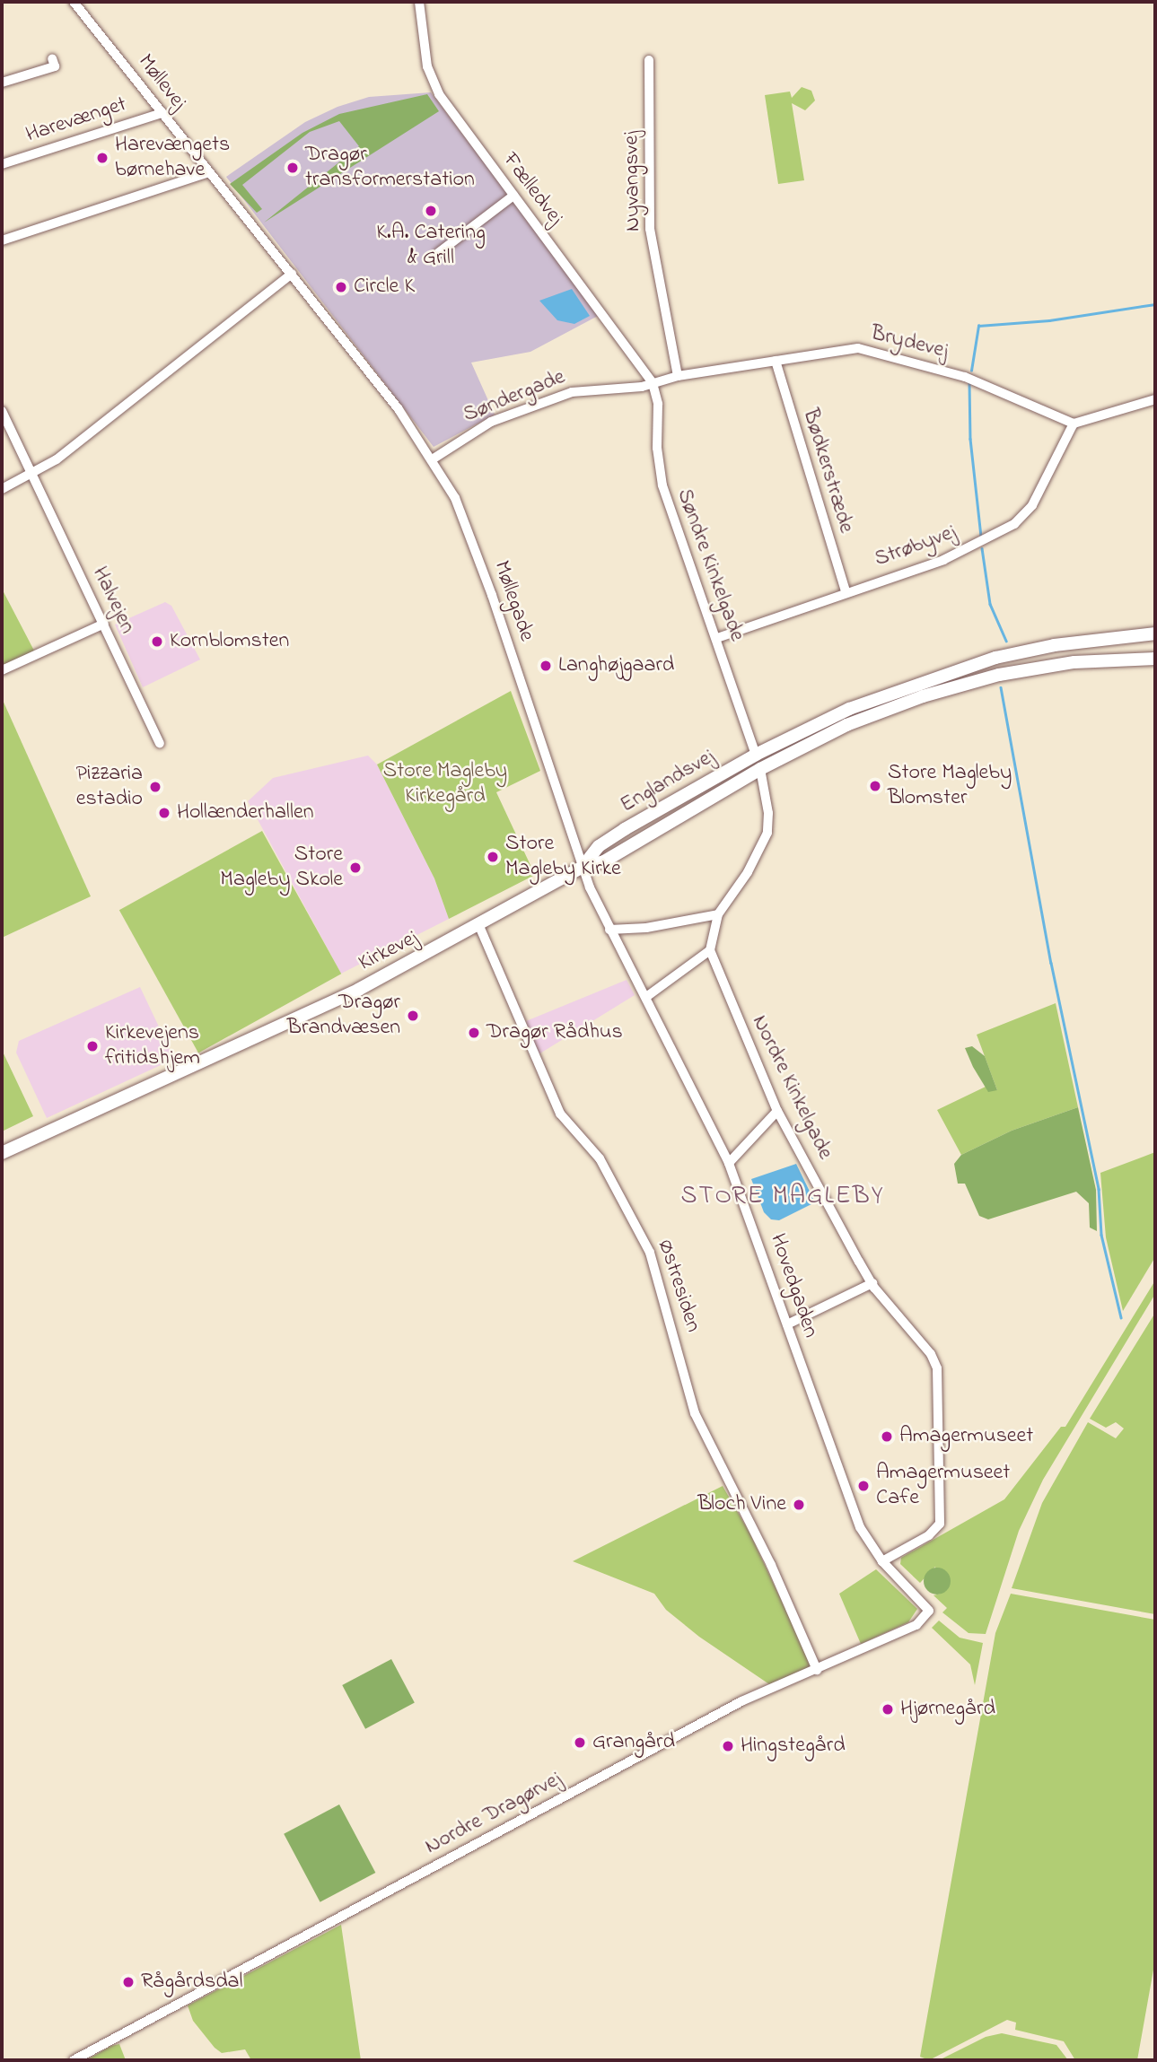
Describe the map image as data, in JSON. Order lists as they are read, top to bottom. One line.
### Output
{"streets":{"main road":["Englandsvej","Kirkevej"],"street":["Møllevej","Harevænget","Nyvangsvej","Fælledvej","Brydevej","Søndergade","Bødkerstræde","Strøbyvej","Søndre Kinkelgade","Halvejen","Møllegade","Nordre Kinkelgade","Østresiden","Hovedgaden","Nordre Dragørvej"]},"crossings":[["Møllevej","Harevænget"],["Møllevej","Søndergade"],["Møllevej","Møllegade"],["Nyvangsvej","Brydevej"],["Fælledvej","Brydevej"],["Fælledvej","Søndergade"],["Fælledvej","Søndre Kinkelgade"],["Brydevej","Søndergade"],["Brydevej","Bødkerstræde"],["Brydevej","Strøbyvej"],["Brydevej","Søndre Kinkelgade"],["Søndergade","Søndre Kinkelgade"],["Søndergade","Møllegade"],["Bødkerstræde","Strøbyvej"],["Strøbyvej","Søndre Kinkelgade"],["Søndre Kinkelgade","Englandsvej"],["Møllegade","Englandsvej"],["Møllegade","Kirkevej"],["Møllegade","Hovedgaden"],["Englandsvej","Kirkevej"],["Englandsvej","Hovedgaden"],["Kirkevej","Østresiden"],["Kirkevej","Hovedgaden"],["Nordre Kinkelgade","Hovedgaden"],["Østresiden","Nordre Dragørvej"],["Hovedgaden","Nordre Dragørvej"]],"districts":["STORE MAGLEBY"],"parks":["Store Magleby Kirkegård"],"places":["Harevængets børnehave","Dragør transformerstation","K.A. Catering & Grill","Circle K","Kornblomsten","Langhøjgaard","Store Magleby Blomster","Pizzaria estadio","Hollænderhallen","Store Magleby Kirke","Store Magleby Skole","Dragør Brandvæsen","Dragør Rådhus","Kirkevejens fritidshjem","Amagermuseet","Amagermuseet Cafe","Bloch Vine","Hjørnegård","Grangård","Hingstegård","Rågårdsdal"]}
